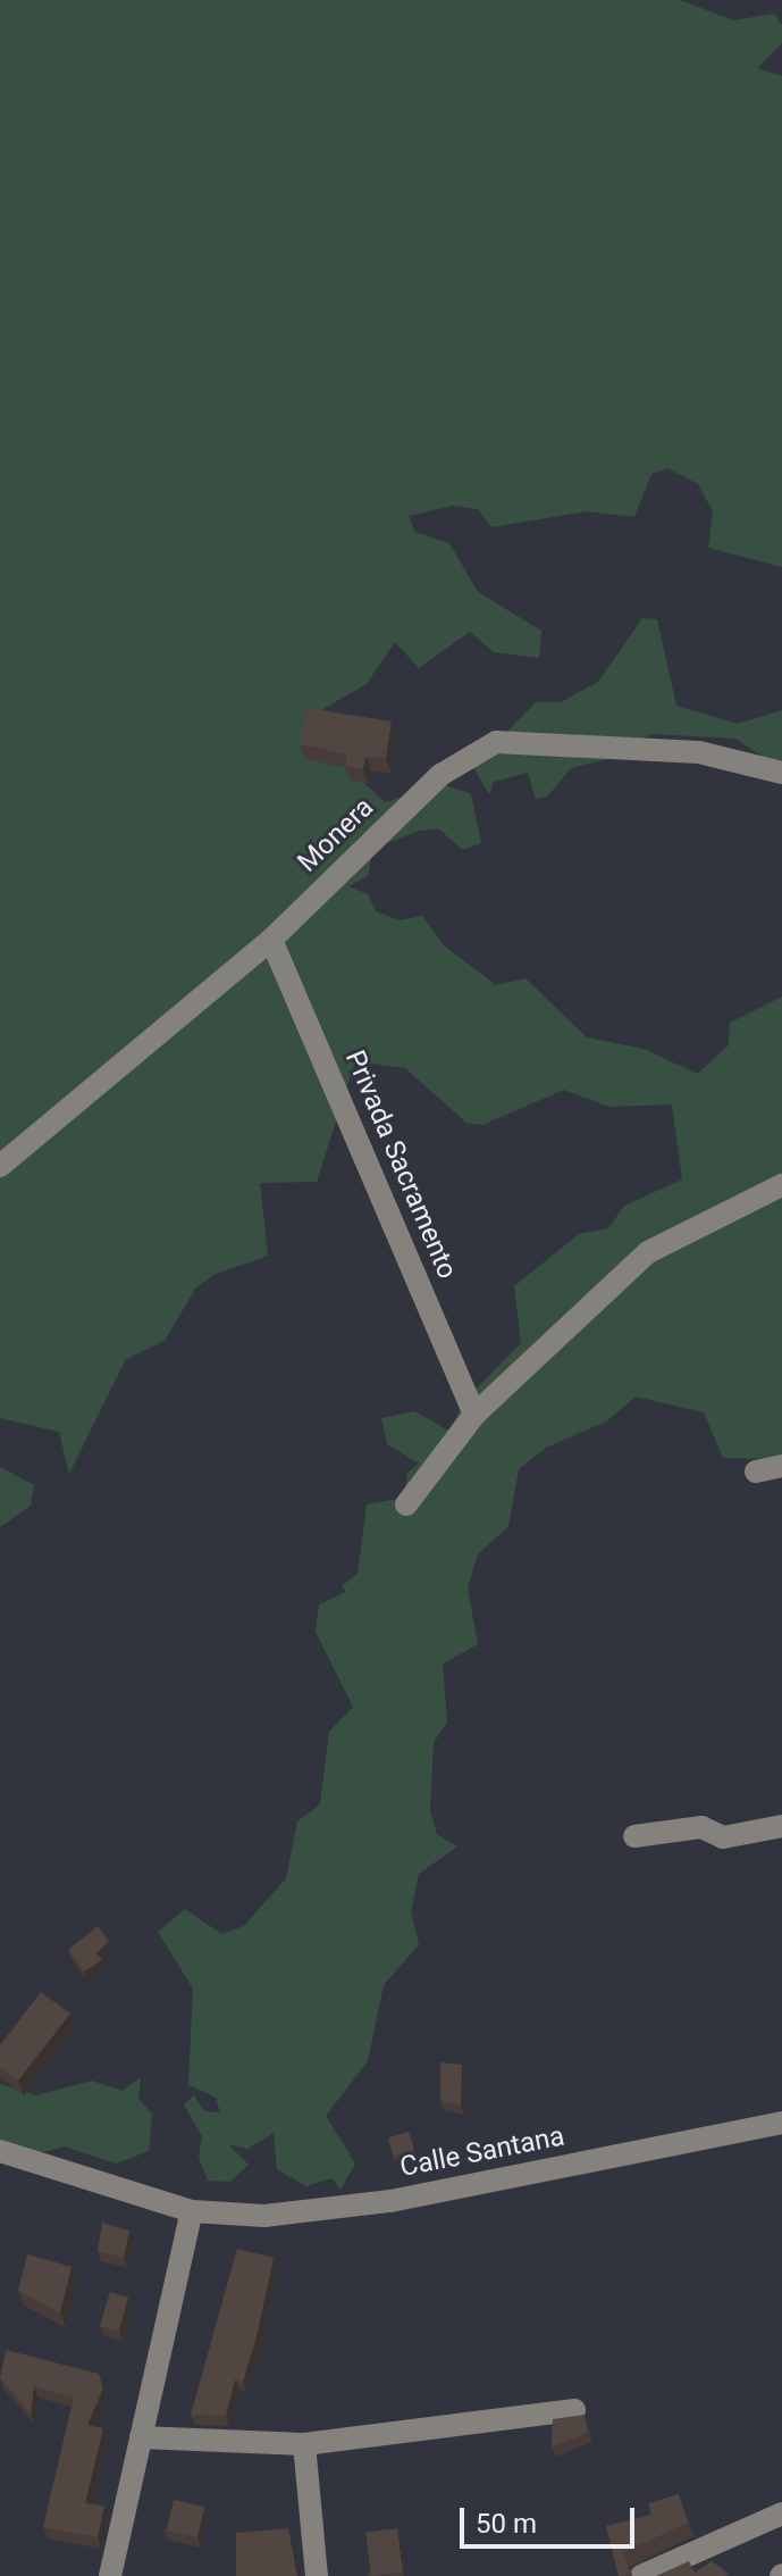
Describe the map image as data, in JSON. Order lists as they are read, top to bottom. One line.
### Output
{"streets":{"street":["Monera","Privada Sacramento","Calle Santana"]},"crossings":[["Monera","Privada Sacramento"]],"scale_bar":"50 m"}
